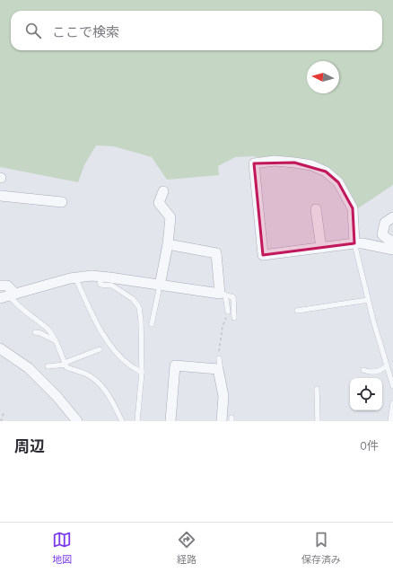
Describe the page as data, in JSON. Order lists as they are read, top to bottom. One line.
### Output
{"north":"left","page":{"search":"ここで検索","heading":["周辺","0件"],"nav":["地図","経路","保存済み"]}}
